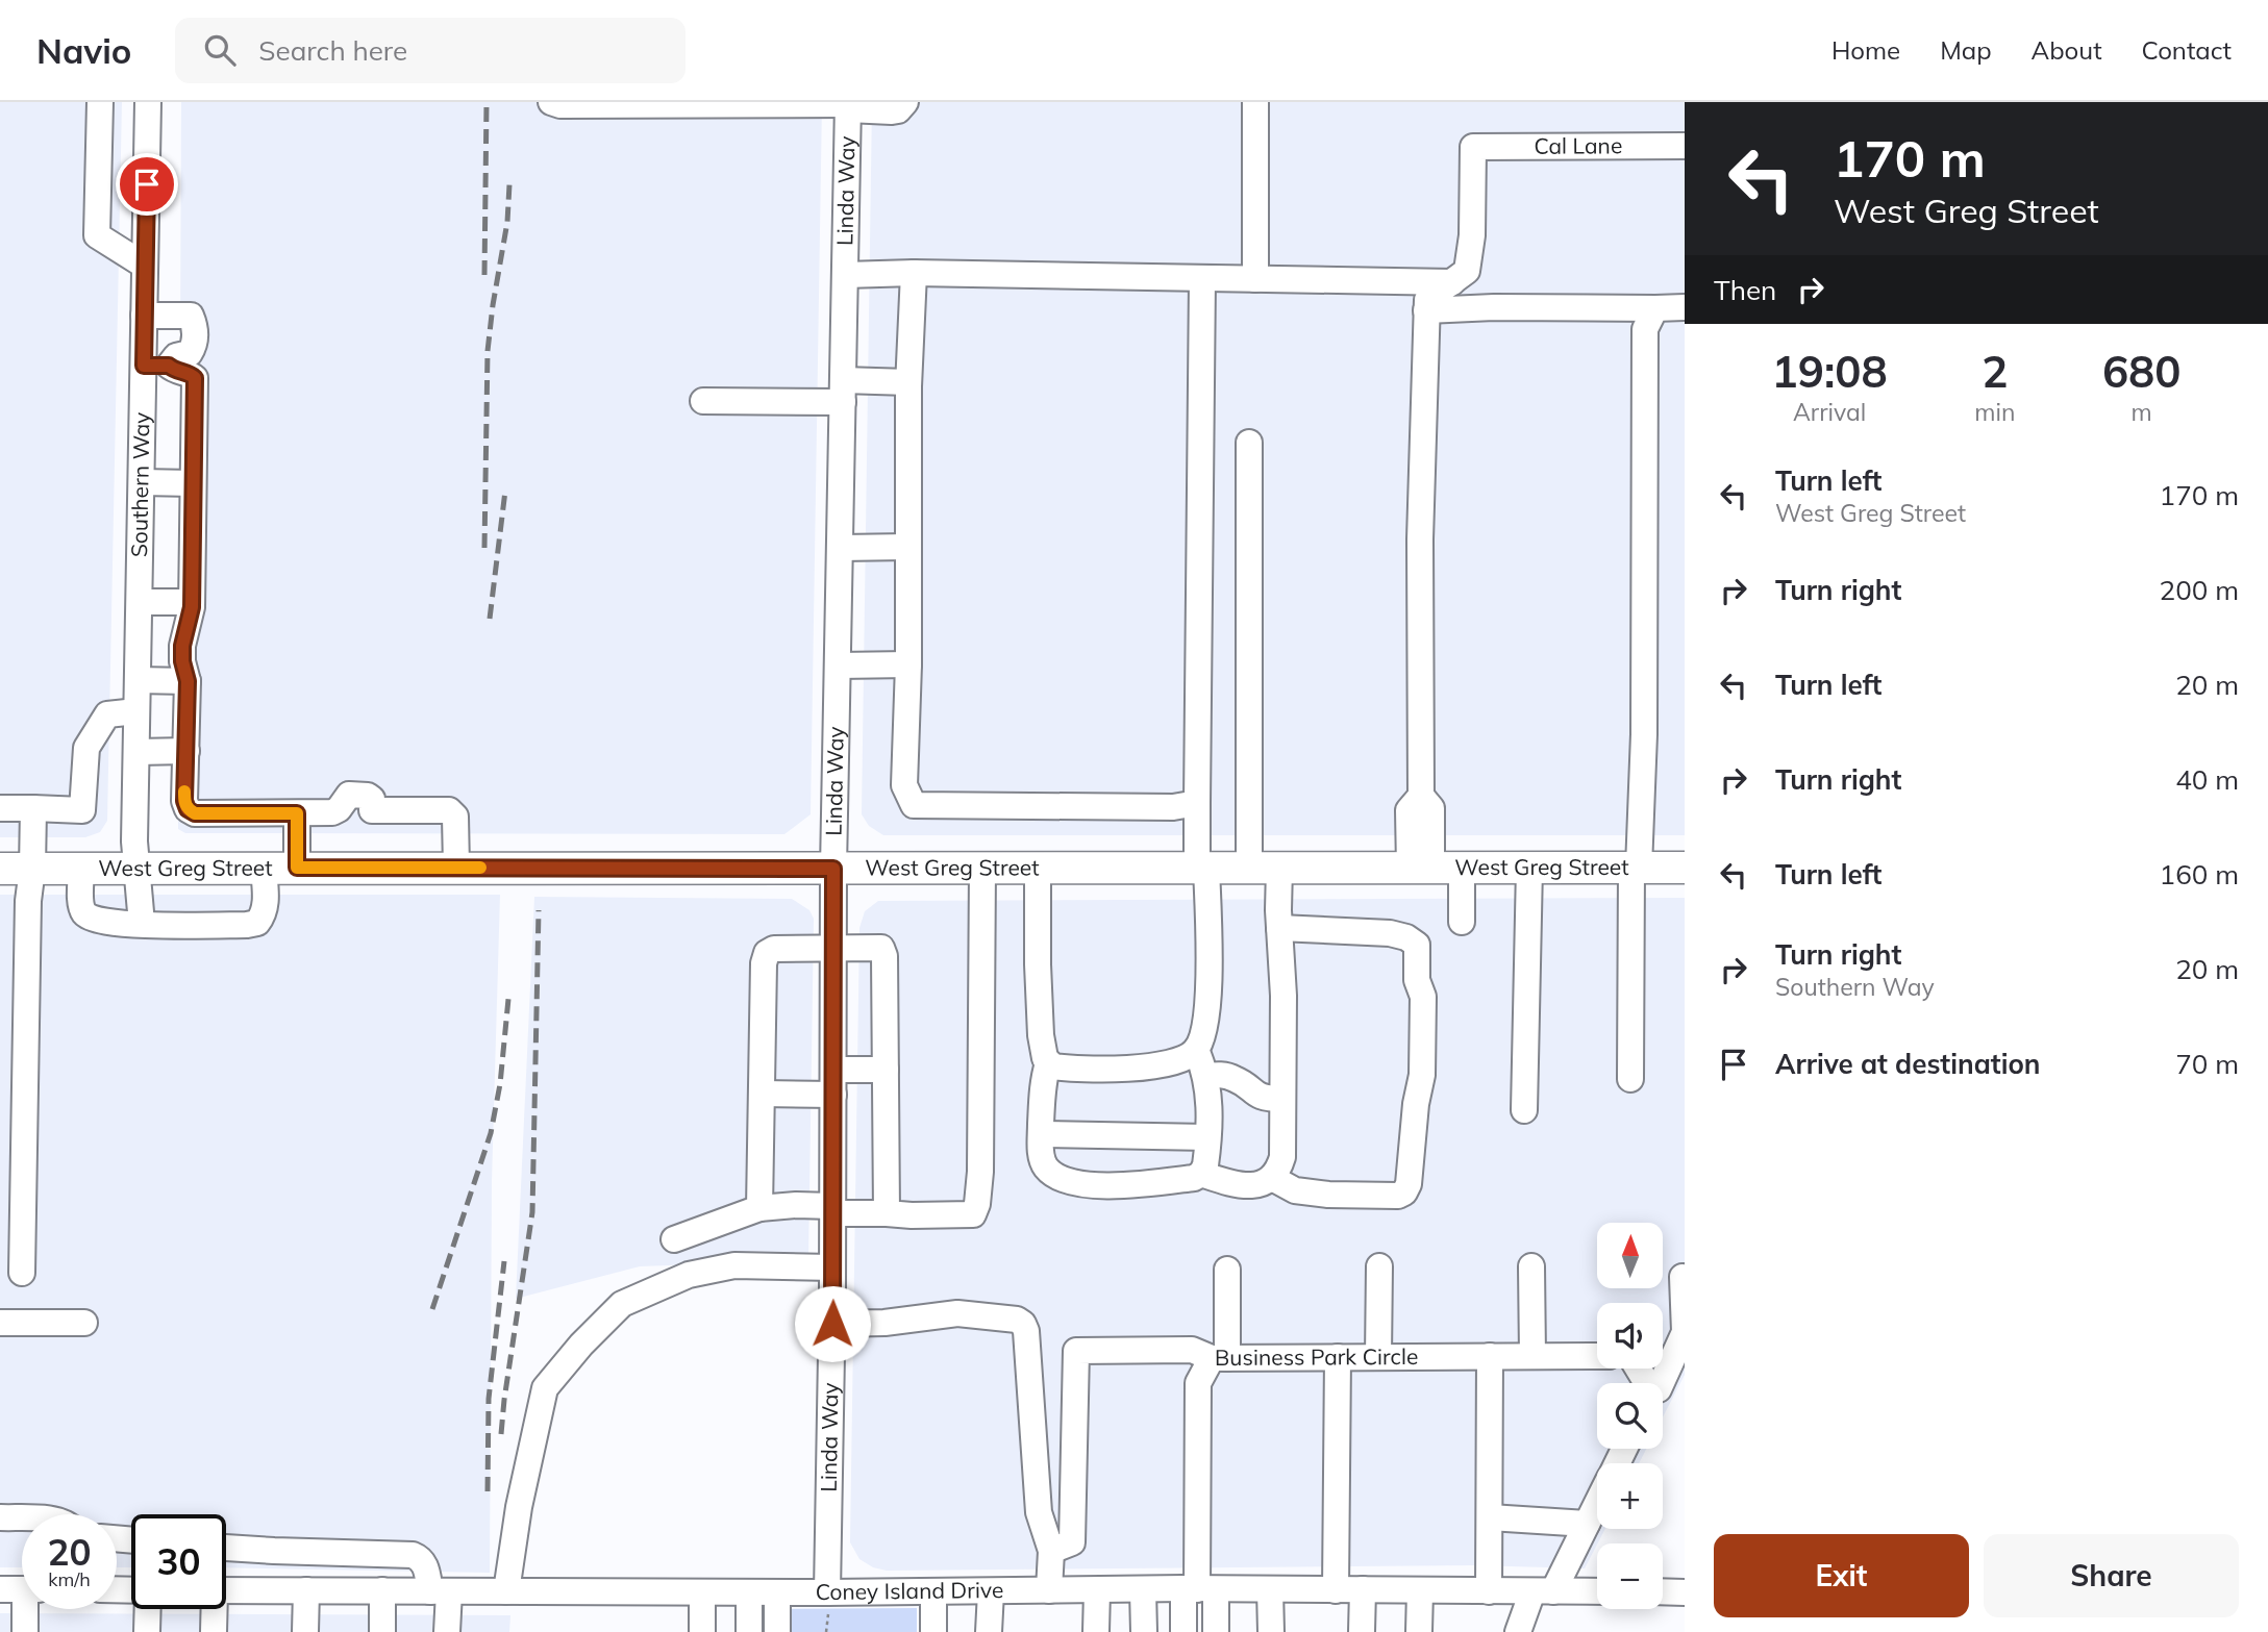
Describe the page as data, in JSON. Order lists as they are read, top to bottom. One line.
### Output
{"streets":{"main road":["West Greg Street"],"street":["Cal Lane","Linda Way","Southern Way","Business Park Circle","Coney Island Drive"]},"crossings":[["Linda Way","West Greg Street"],["Linda Way","Coney Island Drive"],["Southern Way","West Greg Street"],["Business Park Circle","Coney Island Drive"]],"north":"top","page":{"header":"Navio","search":"Search here","nav":["Home","Map","About","Contact"],"turn":["170 m","West Greg Street"],"then":"Then","eta":["19:08","Arrival","2","min","680","m"],"list":[{"name":"Turn left","note":"West Greg Street","value":"170 m"},{"name":"Turn right","value":"200 m"},{"name":"Turn left","value":"20 m"},{"name":"Turn right","value":"40 m"},{"name":"Turn left","value":"160 m"},{"name":"Turn right","note":"Southern Way","value":"20 m"},{"name":"Arrive at destination","value":"70 m"}],"map_buttons":["+","−"],"speed":"20 km/h","limit":"30","buttons":["Exit","Share"]}}
